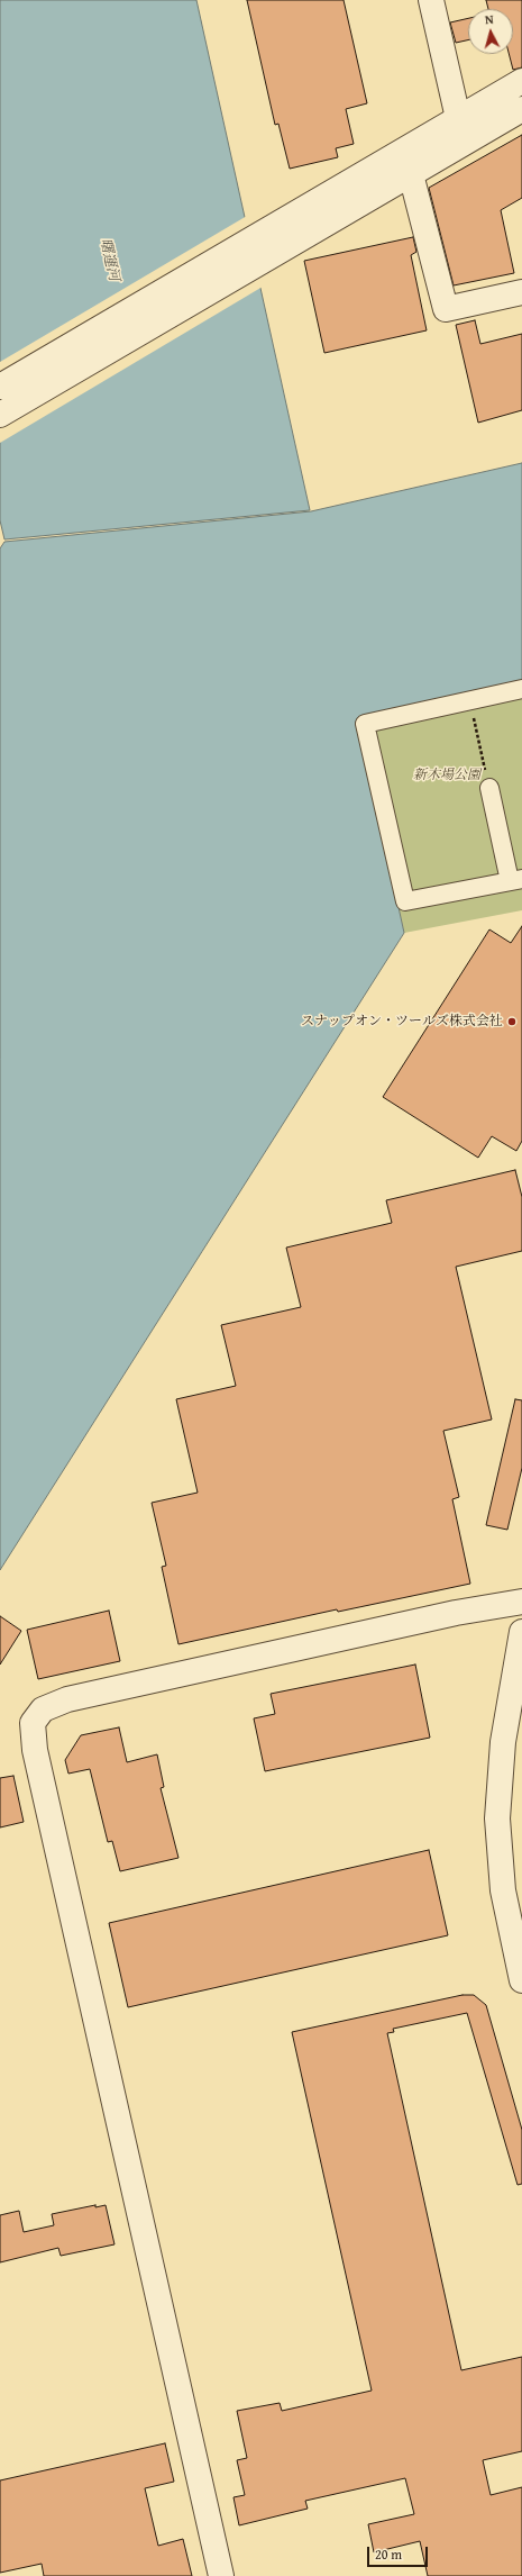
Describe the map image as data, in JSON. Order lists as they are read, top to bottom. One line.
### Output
{"water":["曙運河"],"parks":["新木場公園"],"places":["スナップオン・ツールズ株式会社"],"scale_bar":"20 m","north":"top"}
